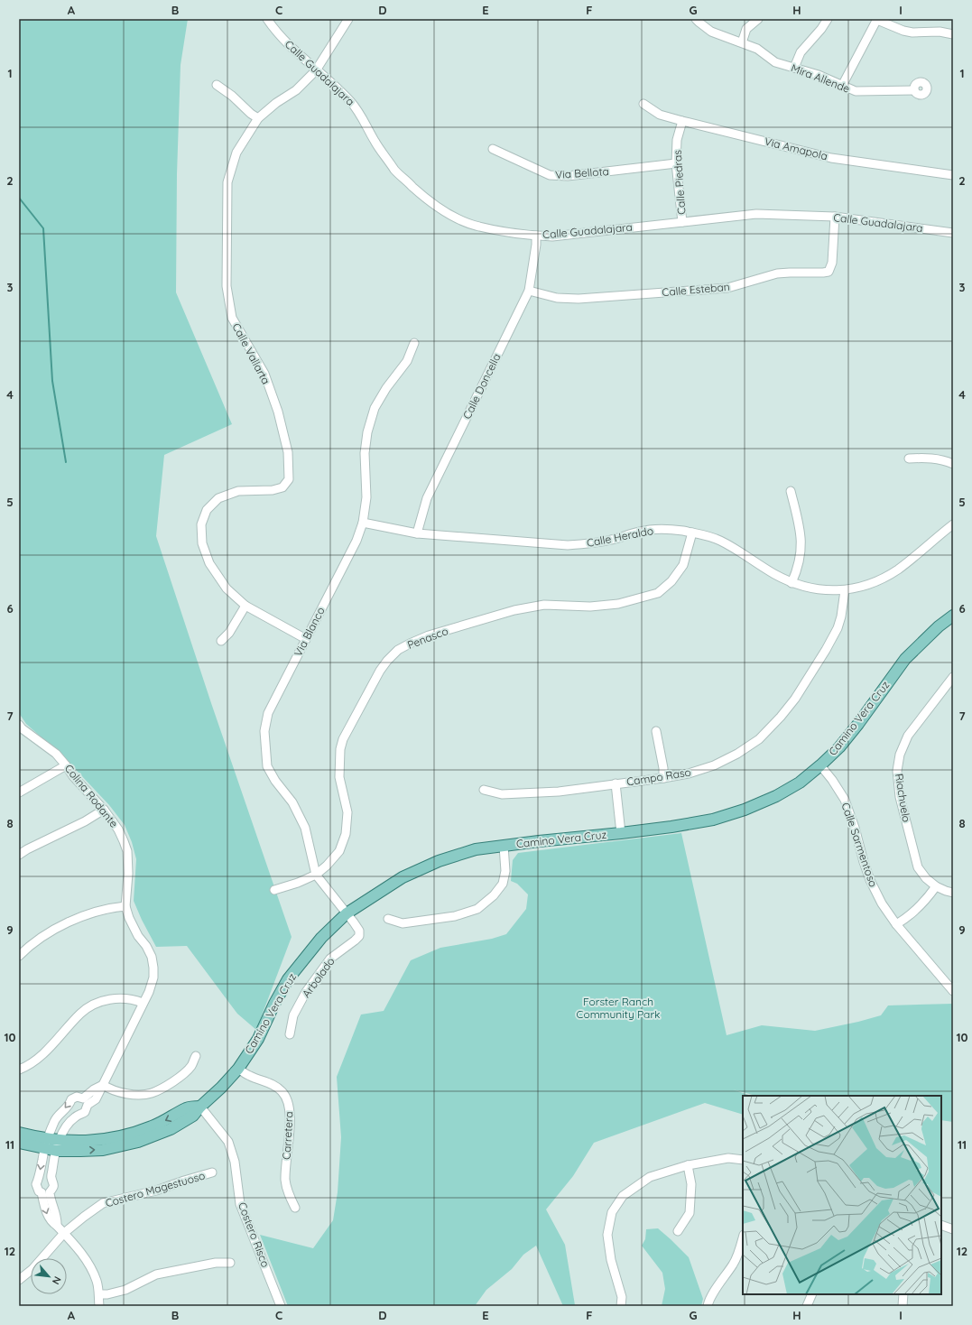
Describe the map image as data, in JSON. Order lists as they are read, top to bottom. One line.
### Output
{"streets":{"main road":["Camino Vera Cruz"],"street":["Calle Guadalajara","Mira Allende","Via Amapola","Via Bellota","Calle Piedras","Calle Esteban","Calle Vallarta","Calle Doncella","Calle Heraldo","Via Blanco","Penasco","Campo Raso","Colina Rodante","Riachuelo","Calle Sarmentoso","Arbolado","Carretera","Costero Magestuoso","Costero Risco"]},"crossings":[["Calle Guadalajara","Calle Piedras"],["Calle Guadalajara","Calle Esteban"],["Calle Guadalajara","Calle Vallarta"],["Calle Guadalajara","Calle Doncella"],["Via Amapola","Calle Piedras"],["Via Bellota","Calle Piedras"],["Calle Esteban","Calle Doncella"],["Calle Vallarta","Via Blanco"],["Calle Doncella","Calle Heraldo"],["Calle Heraldo","Via Blanco"],["Calle Heraldo","Penasco"],["Calle Heraldo","Campo Raso"],["Via Blanco","Penasco"],["Via Blanco","Camino Vera Cruz"],["Via Blanco","Arbolado"],["Camino Vera Cruz","Colina Rodante"],["Camino Vera Cruz","Calle Sarmentoso"],["Camino Vera Cruz","Arbolado"],["Camino Vera Cruz","Carretera"],["Camino Vera Cruz","Costero Risco"]],"parks":["Forster Ranch Community Park"],"north":"bottom right","grid":{"columns":["A","B","C","D","E","F","G","H","I"],"rows":["1","2","3","4","5","6","7","8","9","10","11","12"]}}
